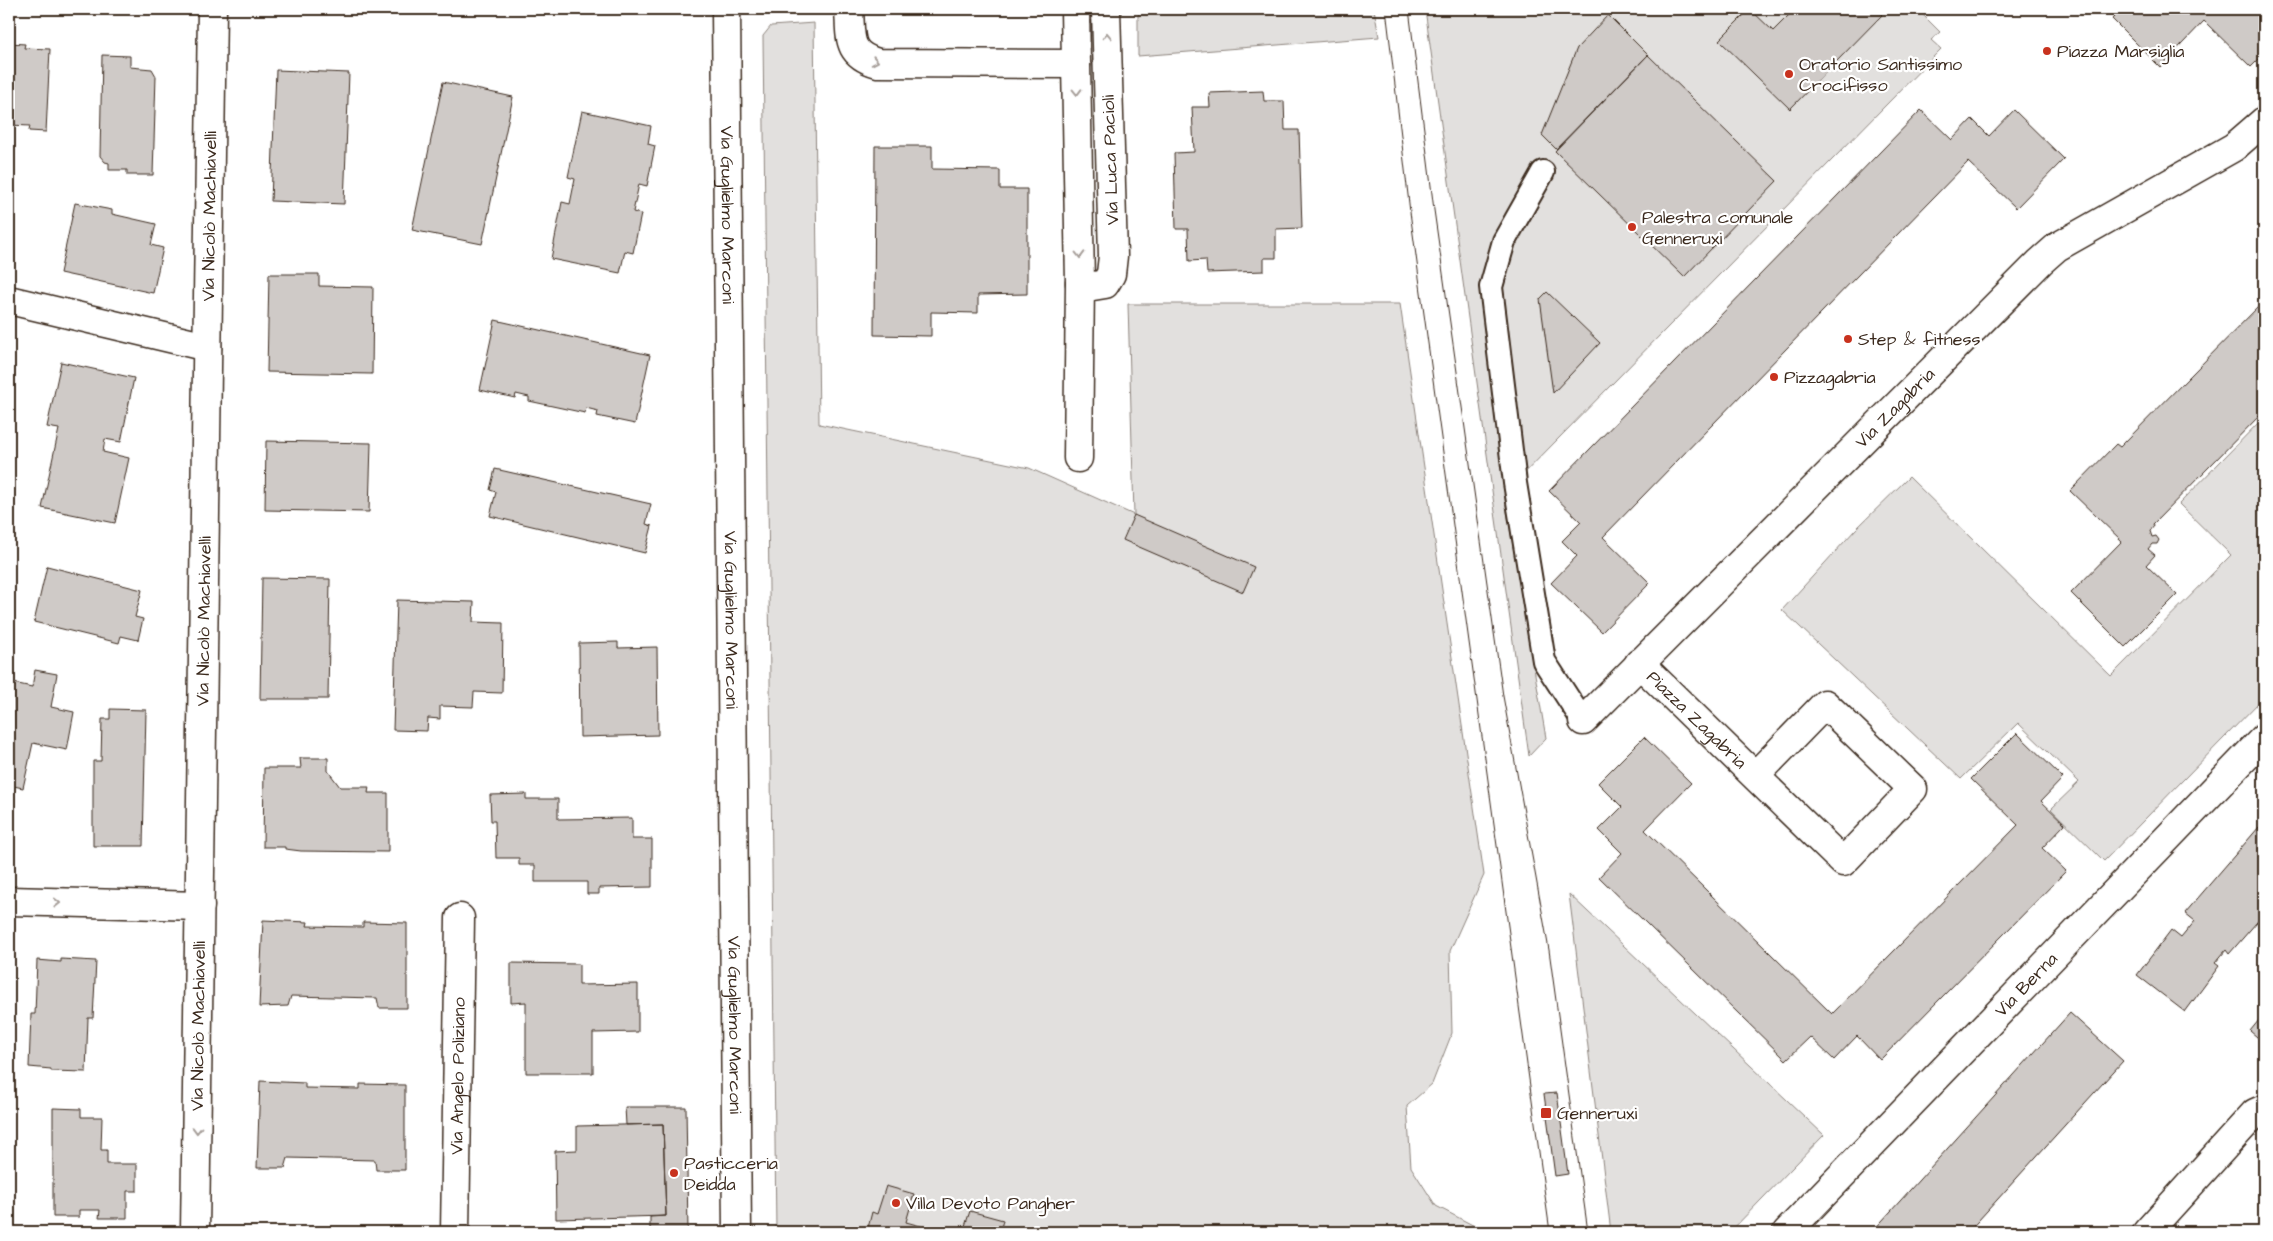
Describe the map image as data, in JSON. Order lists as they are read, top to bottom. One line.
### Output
{"streets":{"street":["Via Luca Pacioli","Via Nicolò Machiavelli","Via Guglielmo Marconi","Via Zagabria","Piazza Zagabria","Via Berna","Via Angelo Poliziano"]},"crossings":[["Via Zagabria","Piazza Zagabria"]],"places":{"other":["Piazza Marsiglia","Oratorio Santissimo Crocifisso","Palestra comunale Genneruxi","Step & fitness","Pizzagabria","Pasticceria Deidda","Villa Devoto Pangher"],"transit":["Genneruxi"]}}
